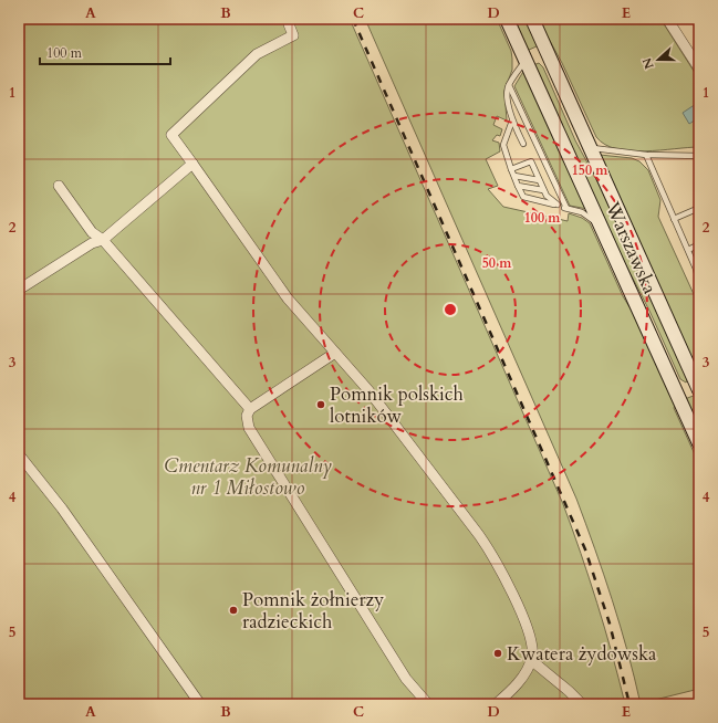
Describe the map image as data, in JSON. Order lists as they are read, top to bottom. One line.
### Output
{"streets":{"main road":["Warszawska"]},"parks":["Cmentarz Komunalny nr 1 Miłostowo"],"places":["Pomnik polskich lotników","Pomnik żołnierzy radzieckich","Kwatera żydowska"],"scale_bar":"100 m","north":"left","grid":{"columns":["A","B","C","D","E"],"rows":["1","2","3","4","5"]},"rings":["150 m","100 m","50 m"]}
